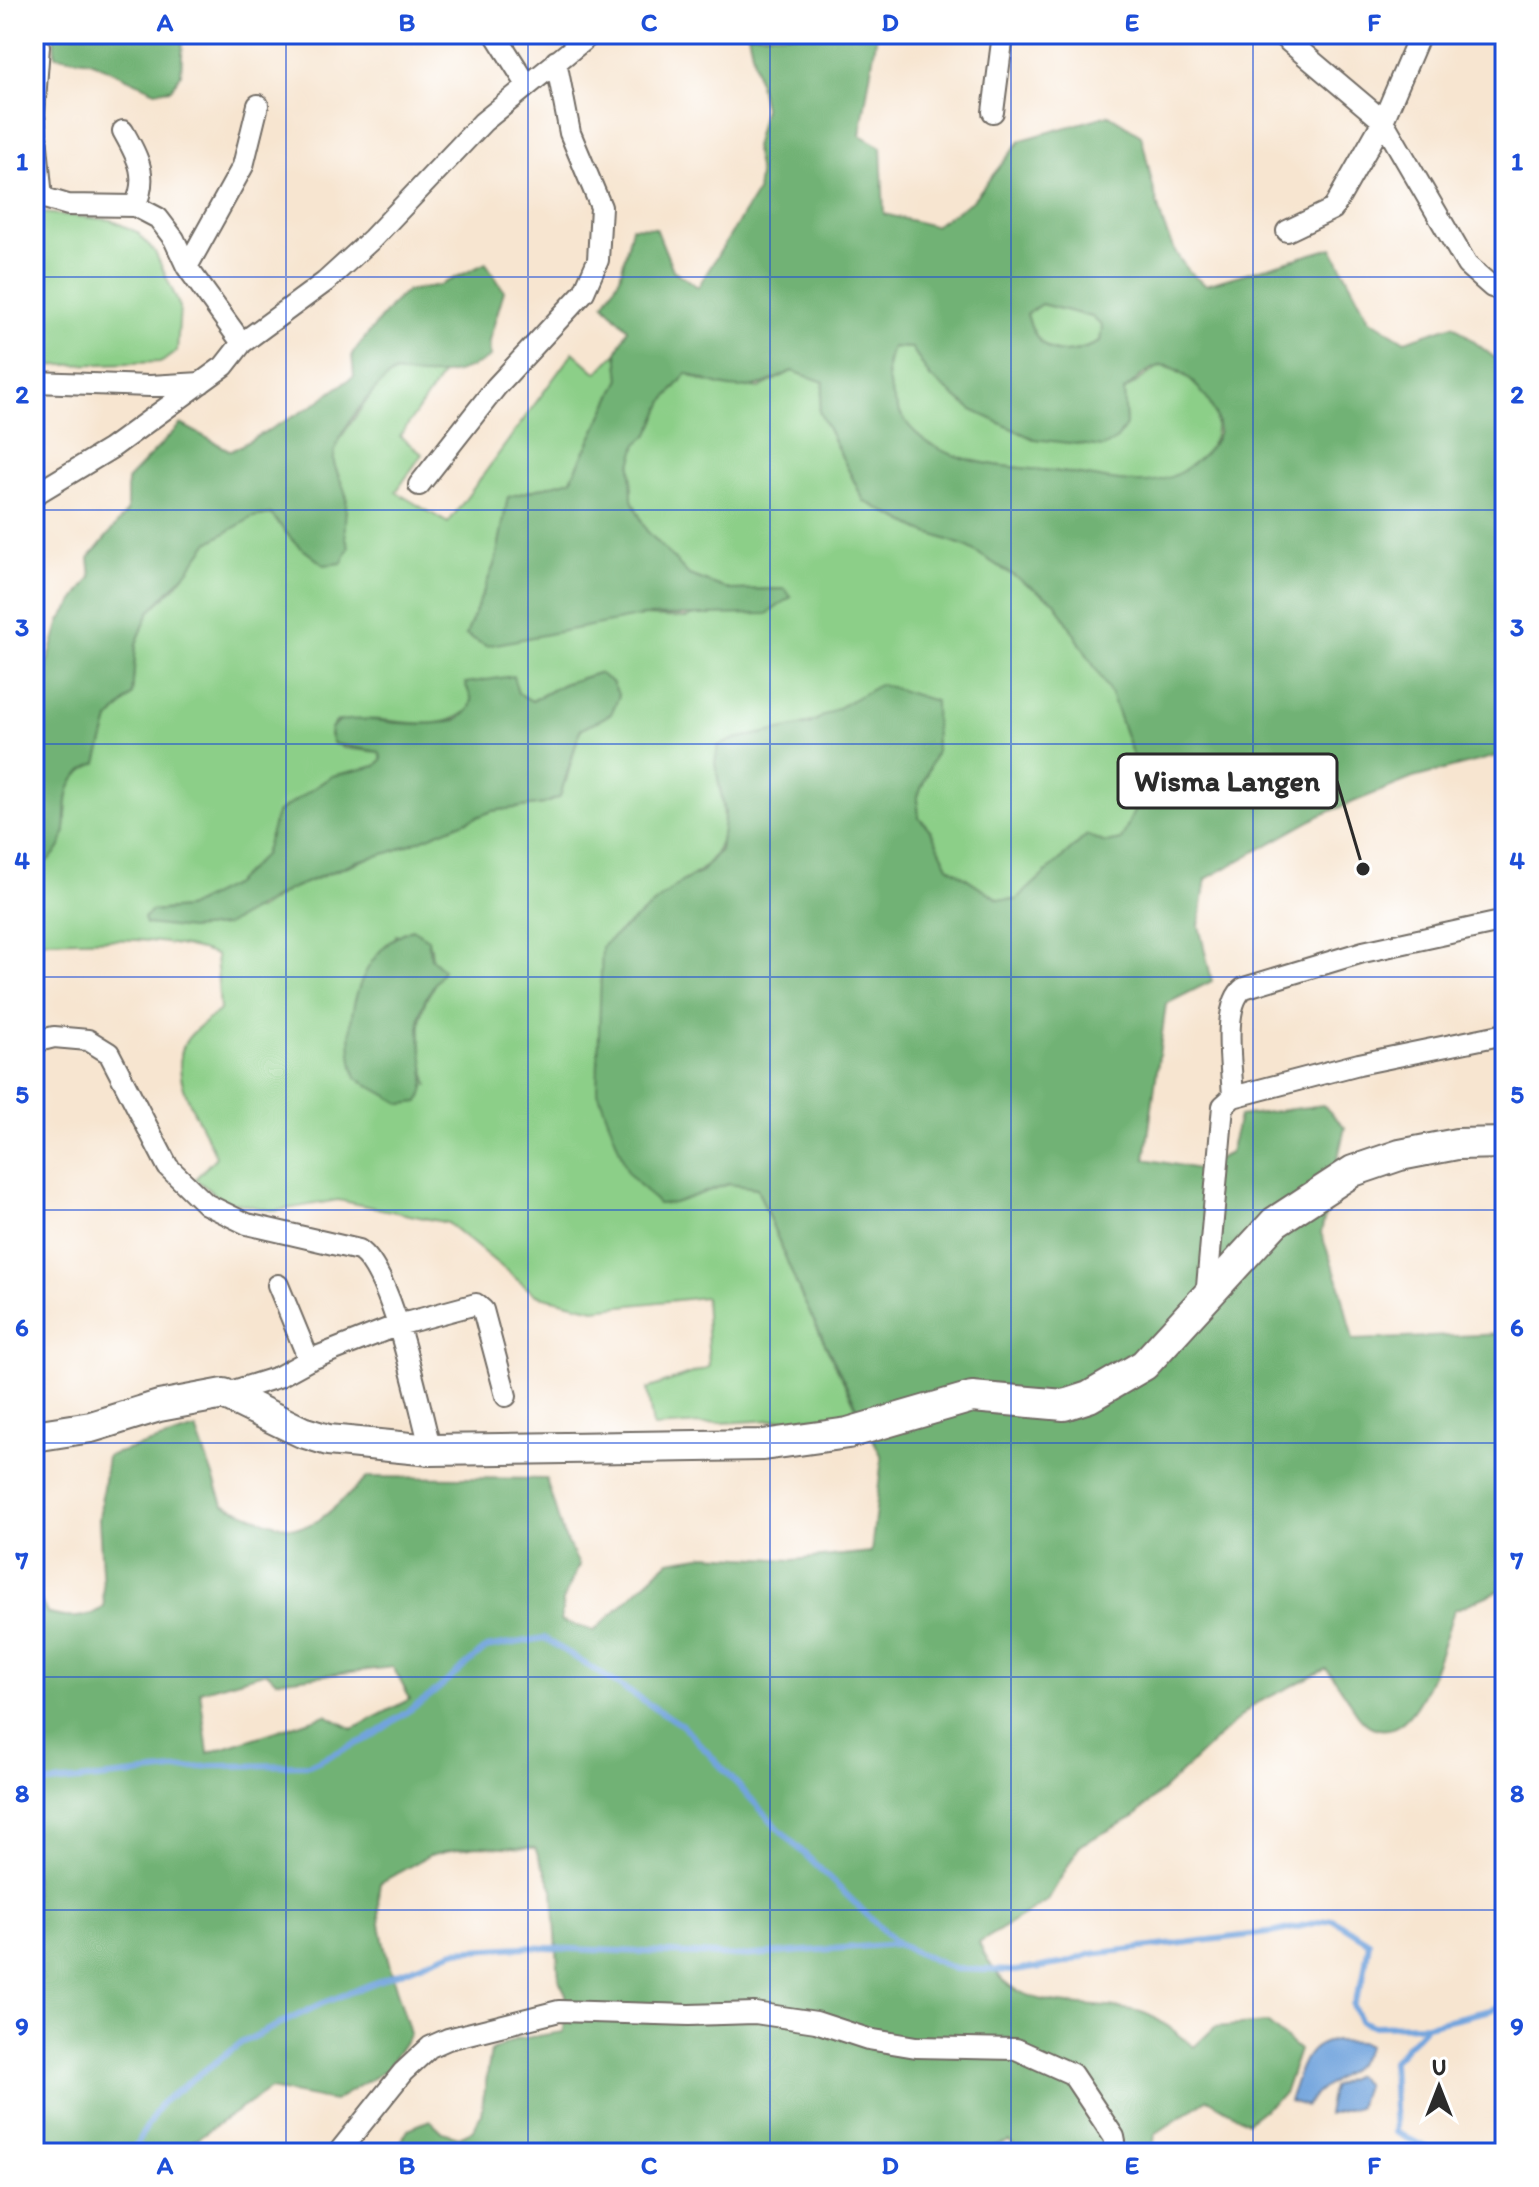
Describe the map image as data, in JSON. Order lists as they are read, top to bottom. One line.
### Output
{"places":["Wisma Langen"],"north":"top","grid":{"columns":["A","B","C","D","E","F"],"rows":["1","2","3","4","5","6","7","8","9"]}}
